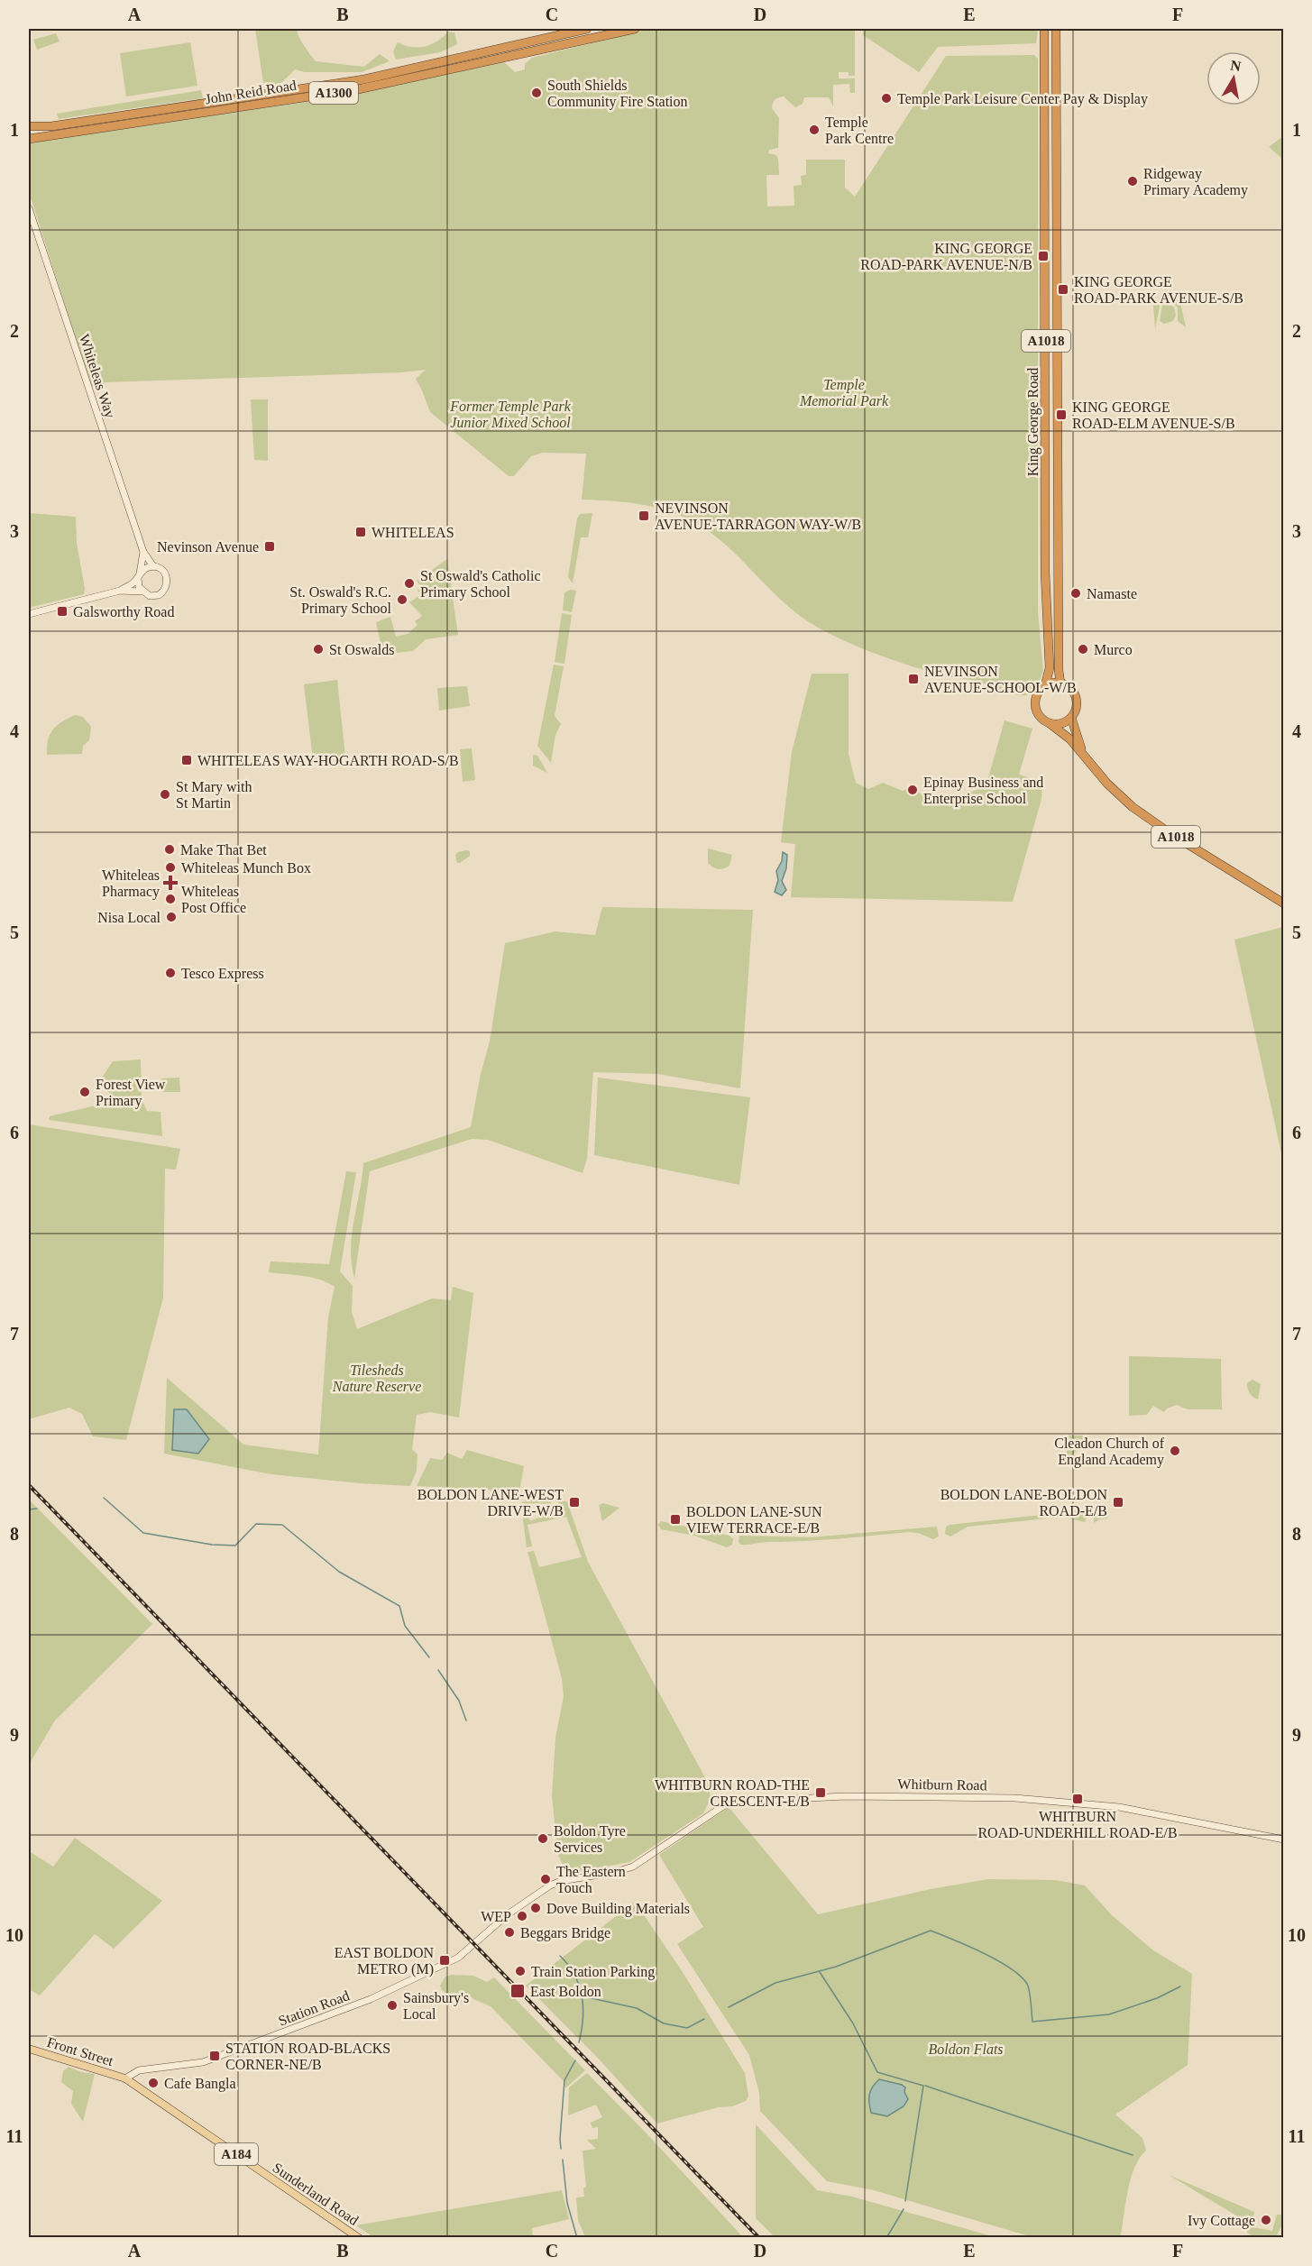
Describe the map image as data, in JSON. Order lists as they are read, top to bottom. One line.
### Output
{"streets":{"highway":["John Reid Road","A1300","A1018","King George Road"],"main road":["Whiteleas Way","Whitburn Road","Station Road","Front Street","A184","Sunderland Road"]},"crossings":[["A1018","King George Road"],["Whitburn Road","Station Road"],["Station Road","Front Street"],["Station Road","Sunderland Road"],["Front Street","Sunderland Road"]],"parks":["Temple Memorial Park","Former Temple Park Junior Mixed School","Tilesheds Nature Reserve","Boldon Flats"],"places":{"other":["South Shields Community Fire Station","Temple Park Leisure Center Pay & Display","Temple Park Centre","Ridgeway Primary Academy","St Oswald's Catholic Primary School","Namaste","St. Oswald's R.C. Primary School","St Oswalds","Murco","Epinay Business and Enterprise School","St Mary with St Martin","Make That Bet","Whiteleas Munch Box","Whiteleas Post Office","Nisa Local","Tesco Express","Forest View Primary","Cleadon Church of England Academy","Boldon Tyre Services","The Eastern Touch","Dove Building Materials","WEP","Beggars Bridge","Train Station Parking","Sainsbury's Local","Cafe Bangla","Ivy Cottage"],"transit":["KING GEORGE ROAD-PARK AVENUE-N/B","KING GEORGE ROAD-PARK AVENUE-S/B","KING GEORGE ROAD-ELM AVENUE-S/B","NEVINSON AVENUE-TARRAGON WAY-W/B","WHITELEAS","Nevinson Avenue","Galsworthy Road","NEVINSON AVENUE-SCHOOL-W/B","WHITELEAS WAY-HOGARTH ROAD-S/B","BOLDON LANE-WEST DRIVE-W/B","BOLDON LANE-BOLDON ROAD-E/B","BOLDON LANE-SUN VIEW TERRACE-E/B","WHITBURN ROAD-THE CRESCENT-E/B","WHITBURN ROAD-UNDERHILL ROAD-E/B","EAST BOLDON METRO (M)","East Boldon","STATION ROAD-BLACKS CORNER-NE/B"],"health":["Whiteleas Pharmacy"]},"north":"top","grid":{"columns":["A","B","C","D","E","F"],"rows":["1","2","3","4","5","6","7","8","9","10","11"]}}
